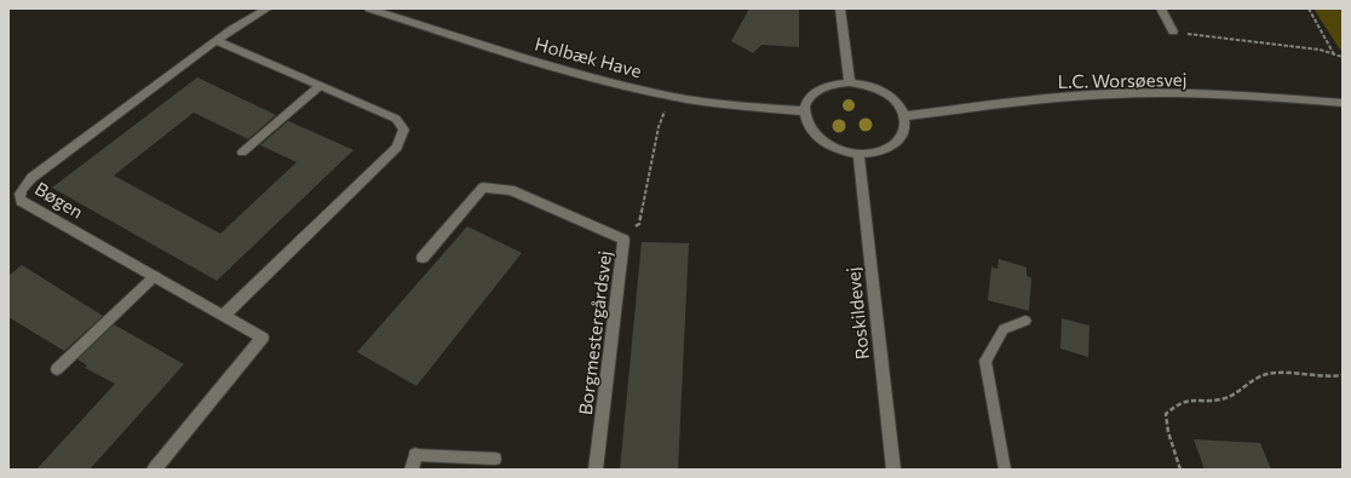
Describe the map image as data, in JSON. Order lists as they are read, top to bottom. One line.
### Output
{"streets":{"street":["Holbæk Have","L.C. Worsøesvej","Bøgen","Roskildevej","Borgmestergårdsvej"]},"crossings":[["Holbæk Have","L.C. Worsøesvej"],["Holbæk Have","Roskildevej"],["L.C. Worsøesvej","Roskildevej"]]}
